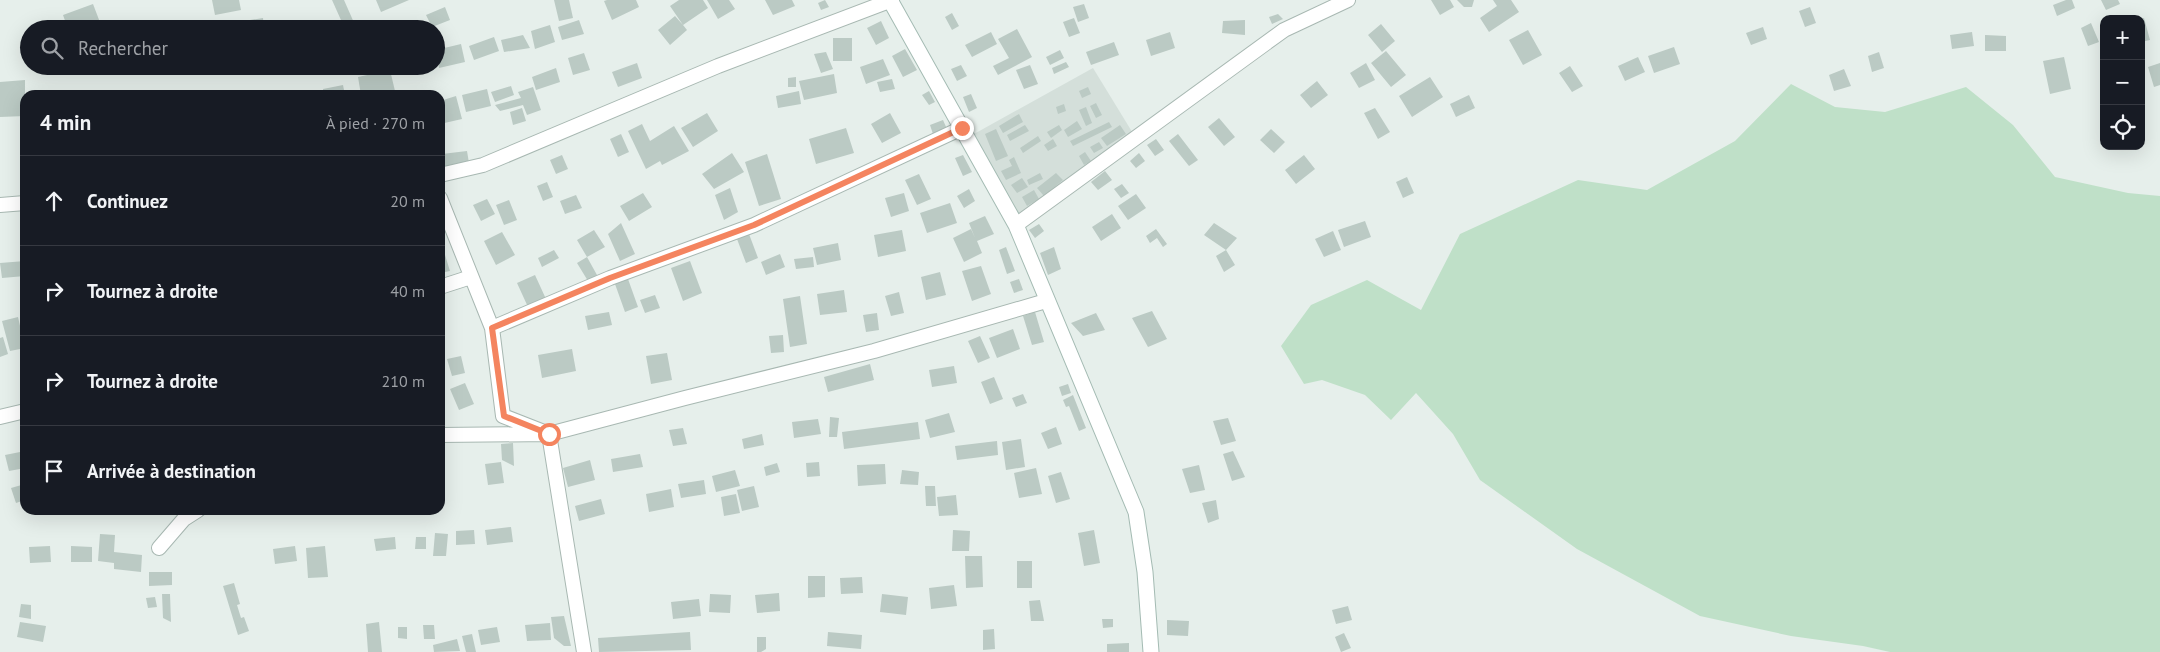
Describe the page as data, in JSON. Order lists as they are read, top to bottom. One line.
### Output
{"page":{"map_buttons":["+","−"],"search":"Rechercher","heading":["4 min","À pied · 270 m"],"list":[["Continuez","20 m"],["Tournez à droite","40 m"],["Tournez à droite","210 m"],"Arrivée à destination"]}}
